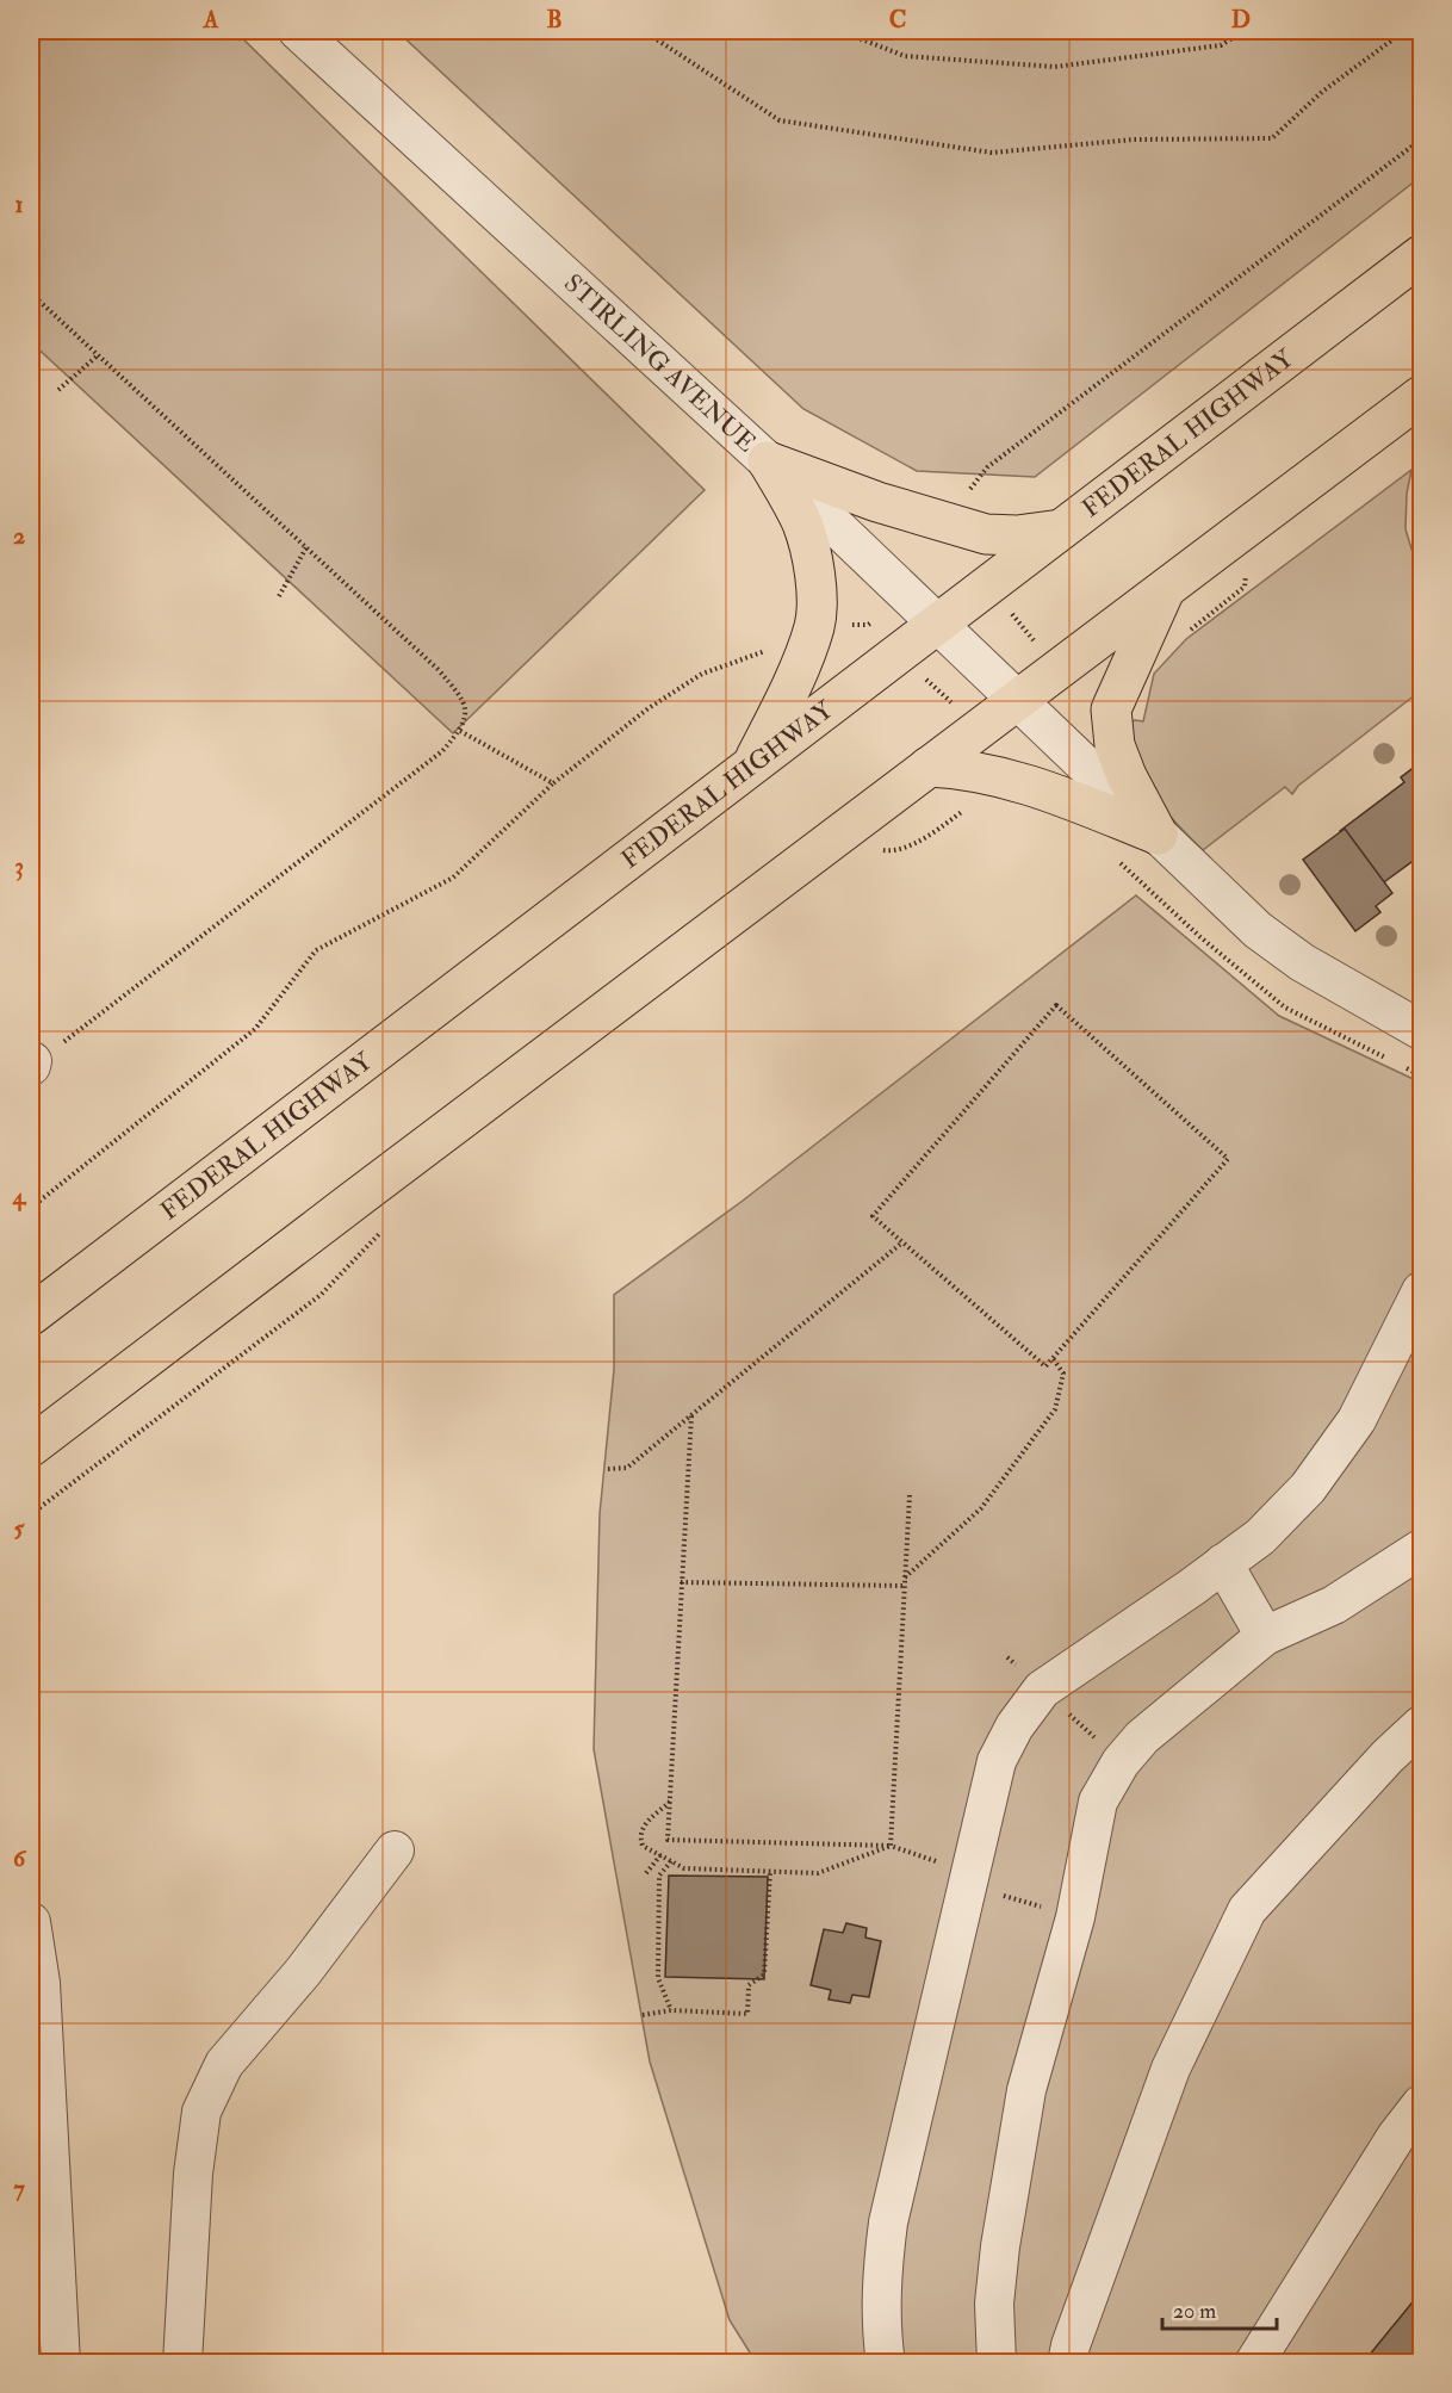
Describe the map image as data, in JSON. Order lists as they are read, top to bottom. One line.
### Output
{"streets":{"highway":["FEDERAL HIGHWAY"],"street":["STIRLING AVENUE"]},"crossings":[["STIRLING AVENUE","FEDERAL HIGHWAY"]],"scale_bar":"20 m","grid":{"columns":["A","B","C","D"],"rows":["1","2","3","4","5","6","7"]}}
